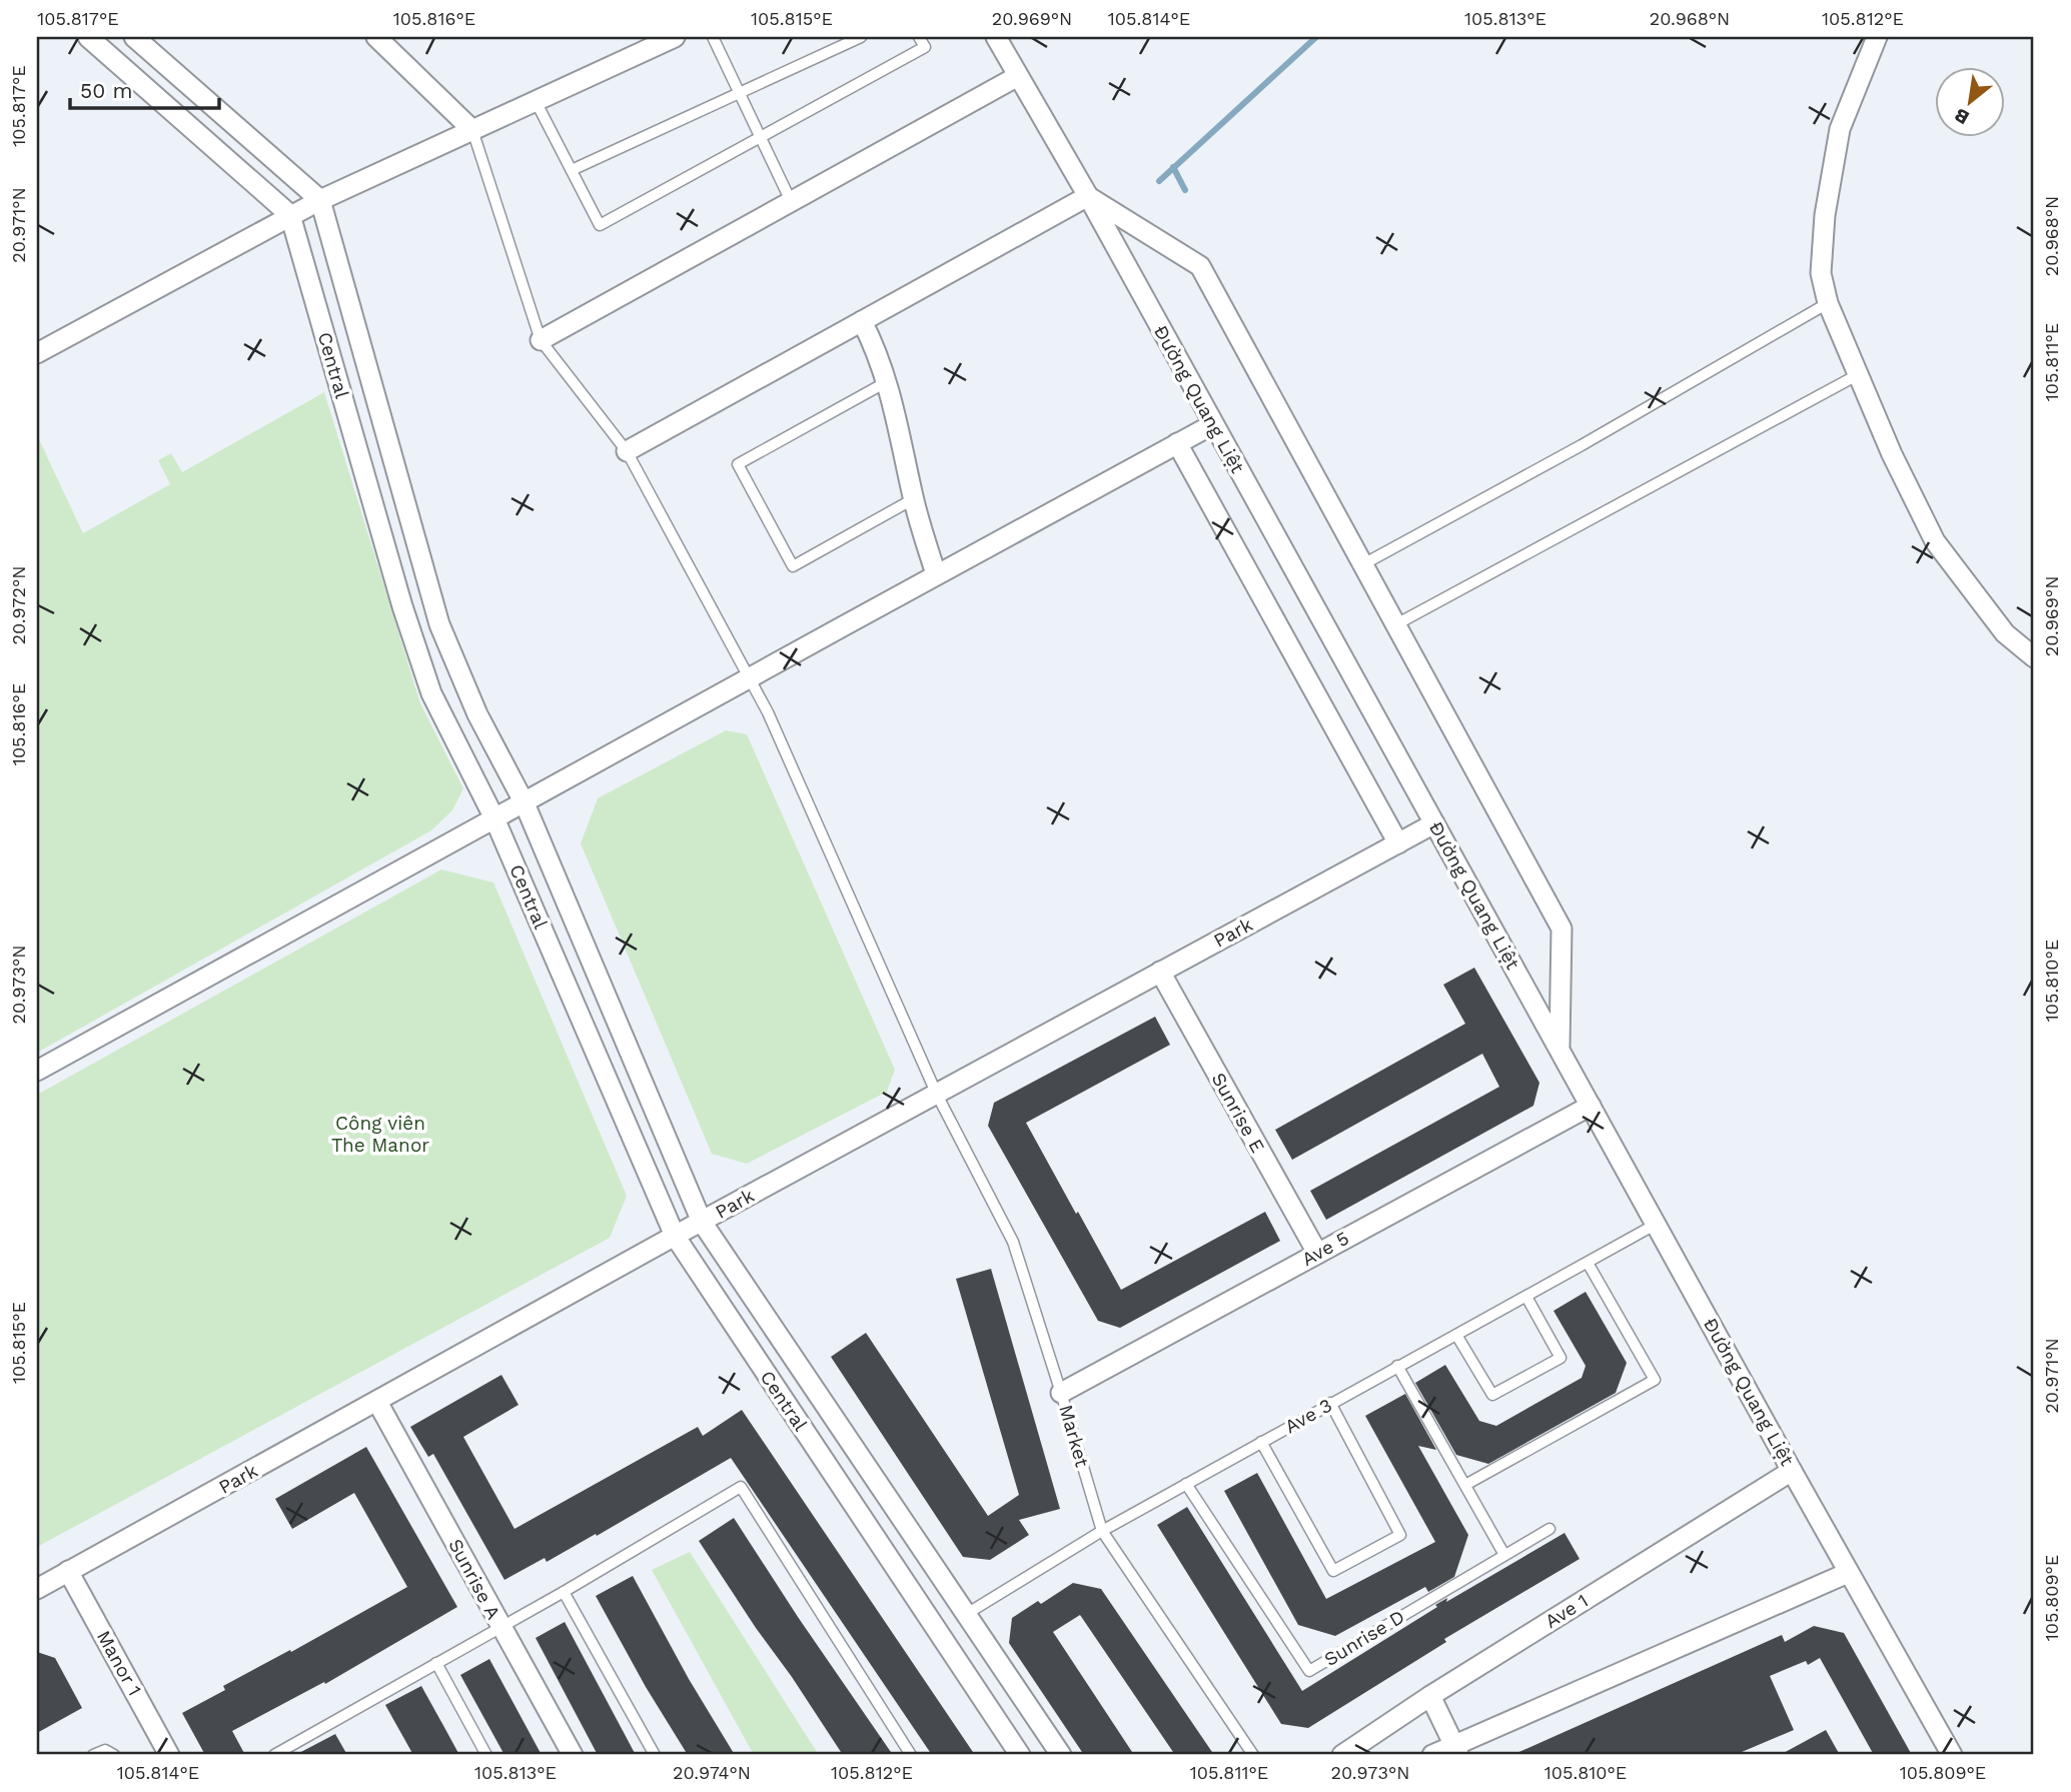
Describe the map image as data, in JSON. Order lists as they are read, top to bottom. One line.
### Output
{"streets":{"street":["Central","Đường Quang Liệt","Park","Sunrise E","Ave 5","Sunrise A","Ave 1","Manor 1"],"lane":["Ave 3","Market","Sunrise D"]},"crossings":[["Central","Park"],["Central","Ave 3"],["Đường Quang Liệt","Park"],["Đường Quang Liệt","Ave 5"],["Đường Quang Liệt","Ave 3"],["Đường Quang Liệt","Ave 1"],["Park","Sunrise E"],["Park","Market"],["Park","Sunrise A"],["Park","Manor 1"],["Sunrise E","Ave 5"],["Ave 5","Market"],["Ave 3","Market"],["Ave 3","Sunrise D"]],"parks":["Công viên The Manor"],"scale_bar":"50 m","north":"bottom left","coordinates":["105.817°E","105.816°E","105.815°E","20.969°N","105.814°E","105.813°E","20.968°N","105.812°E","20.971°N","105.811°E","20.972°N","105.810°E","20.973°N","105.809°E","20.974°N"]}
